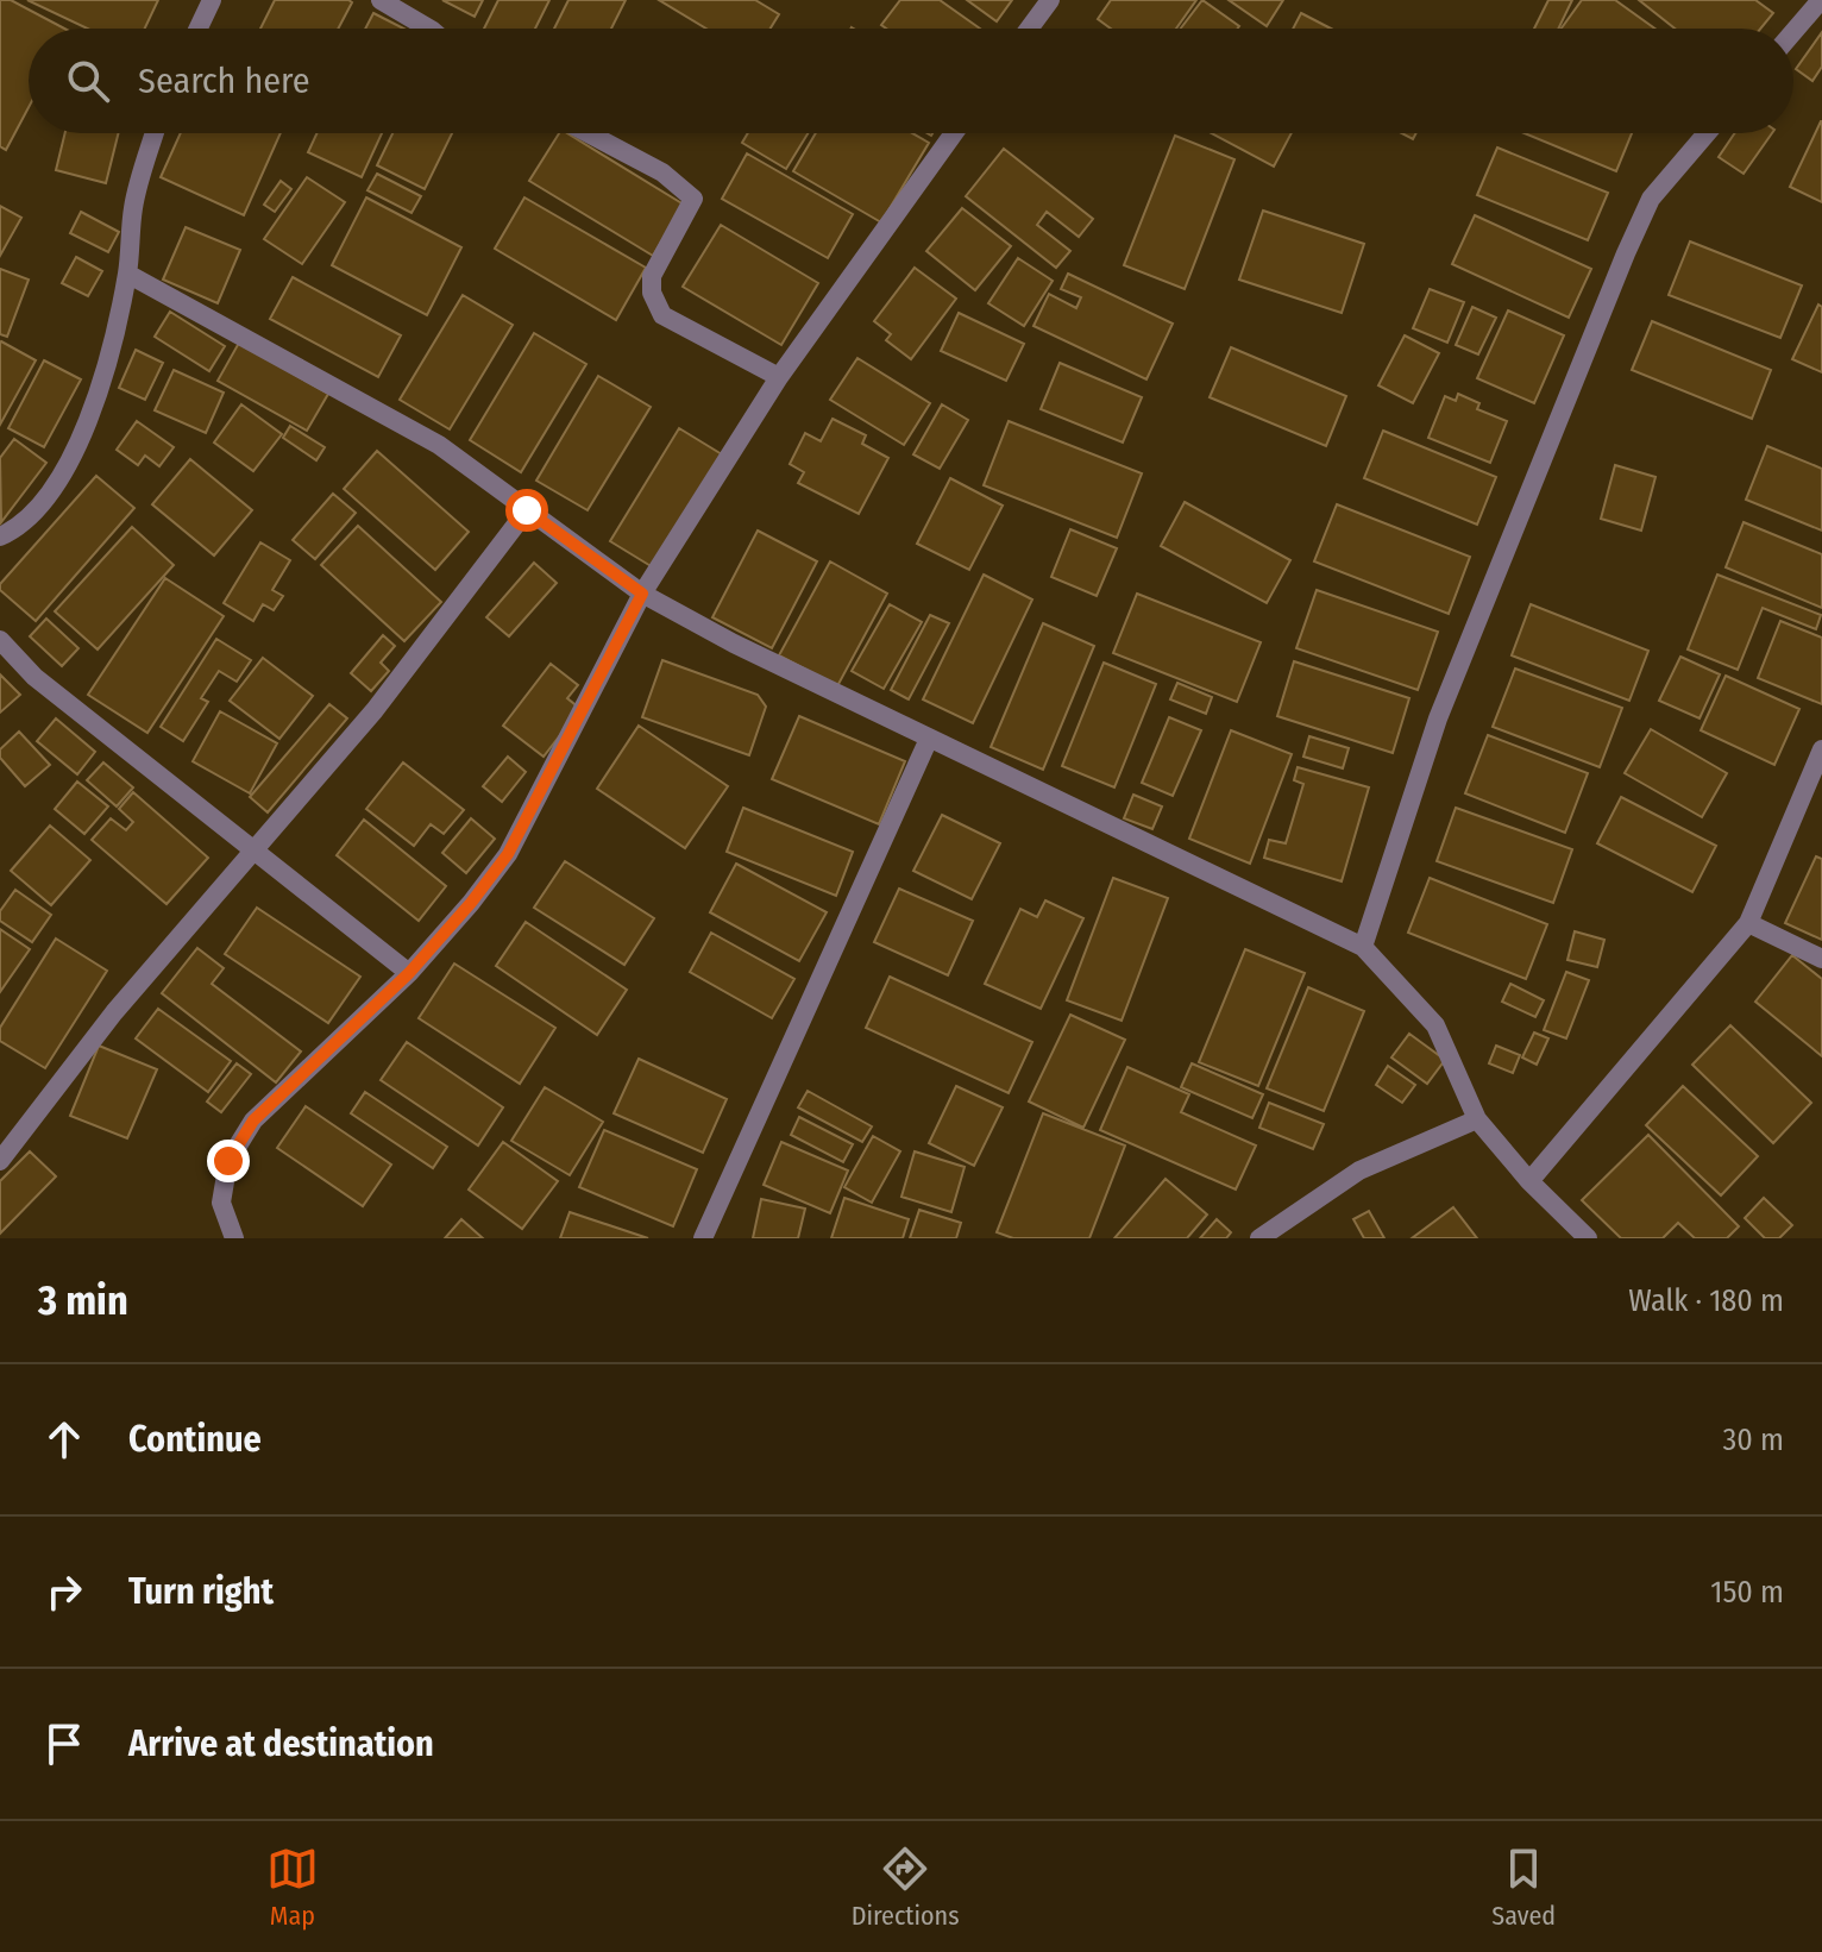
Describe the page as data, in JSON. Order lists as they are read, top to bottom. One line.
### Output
{"page":{"search":"Search here","heading":["3 min","Walk · 180 m"],"list":[["Continue","30 m"],["Turn right","150 m"],"Arrive at destination"],"nav":["Map","Directions","Saved"]}}
